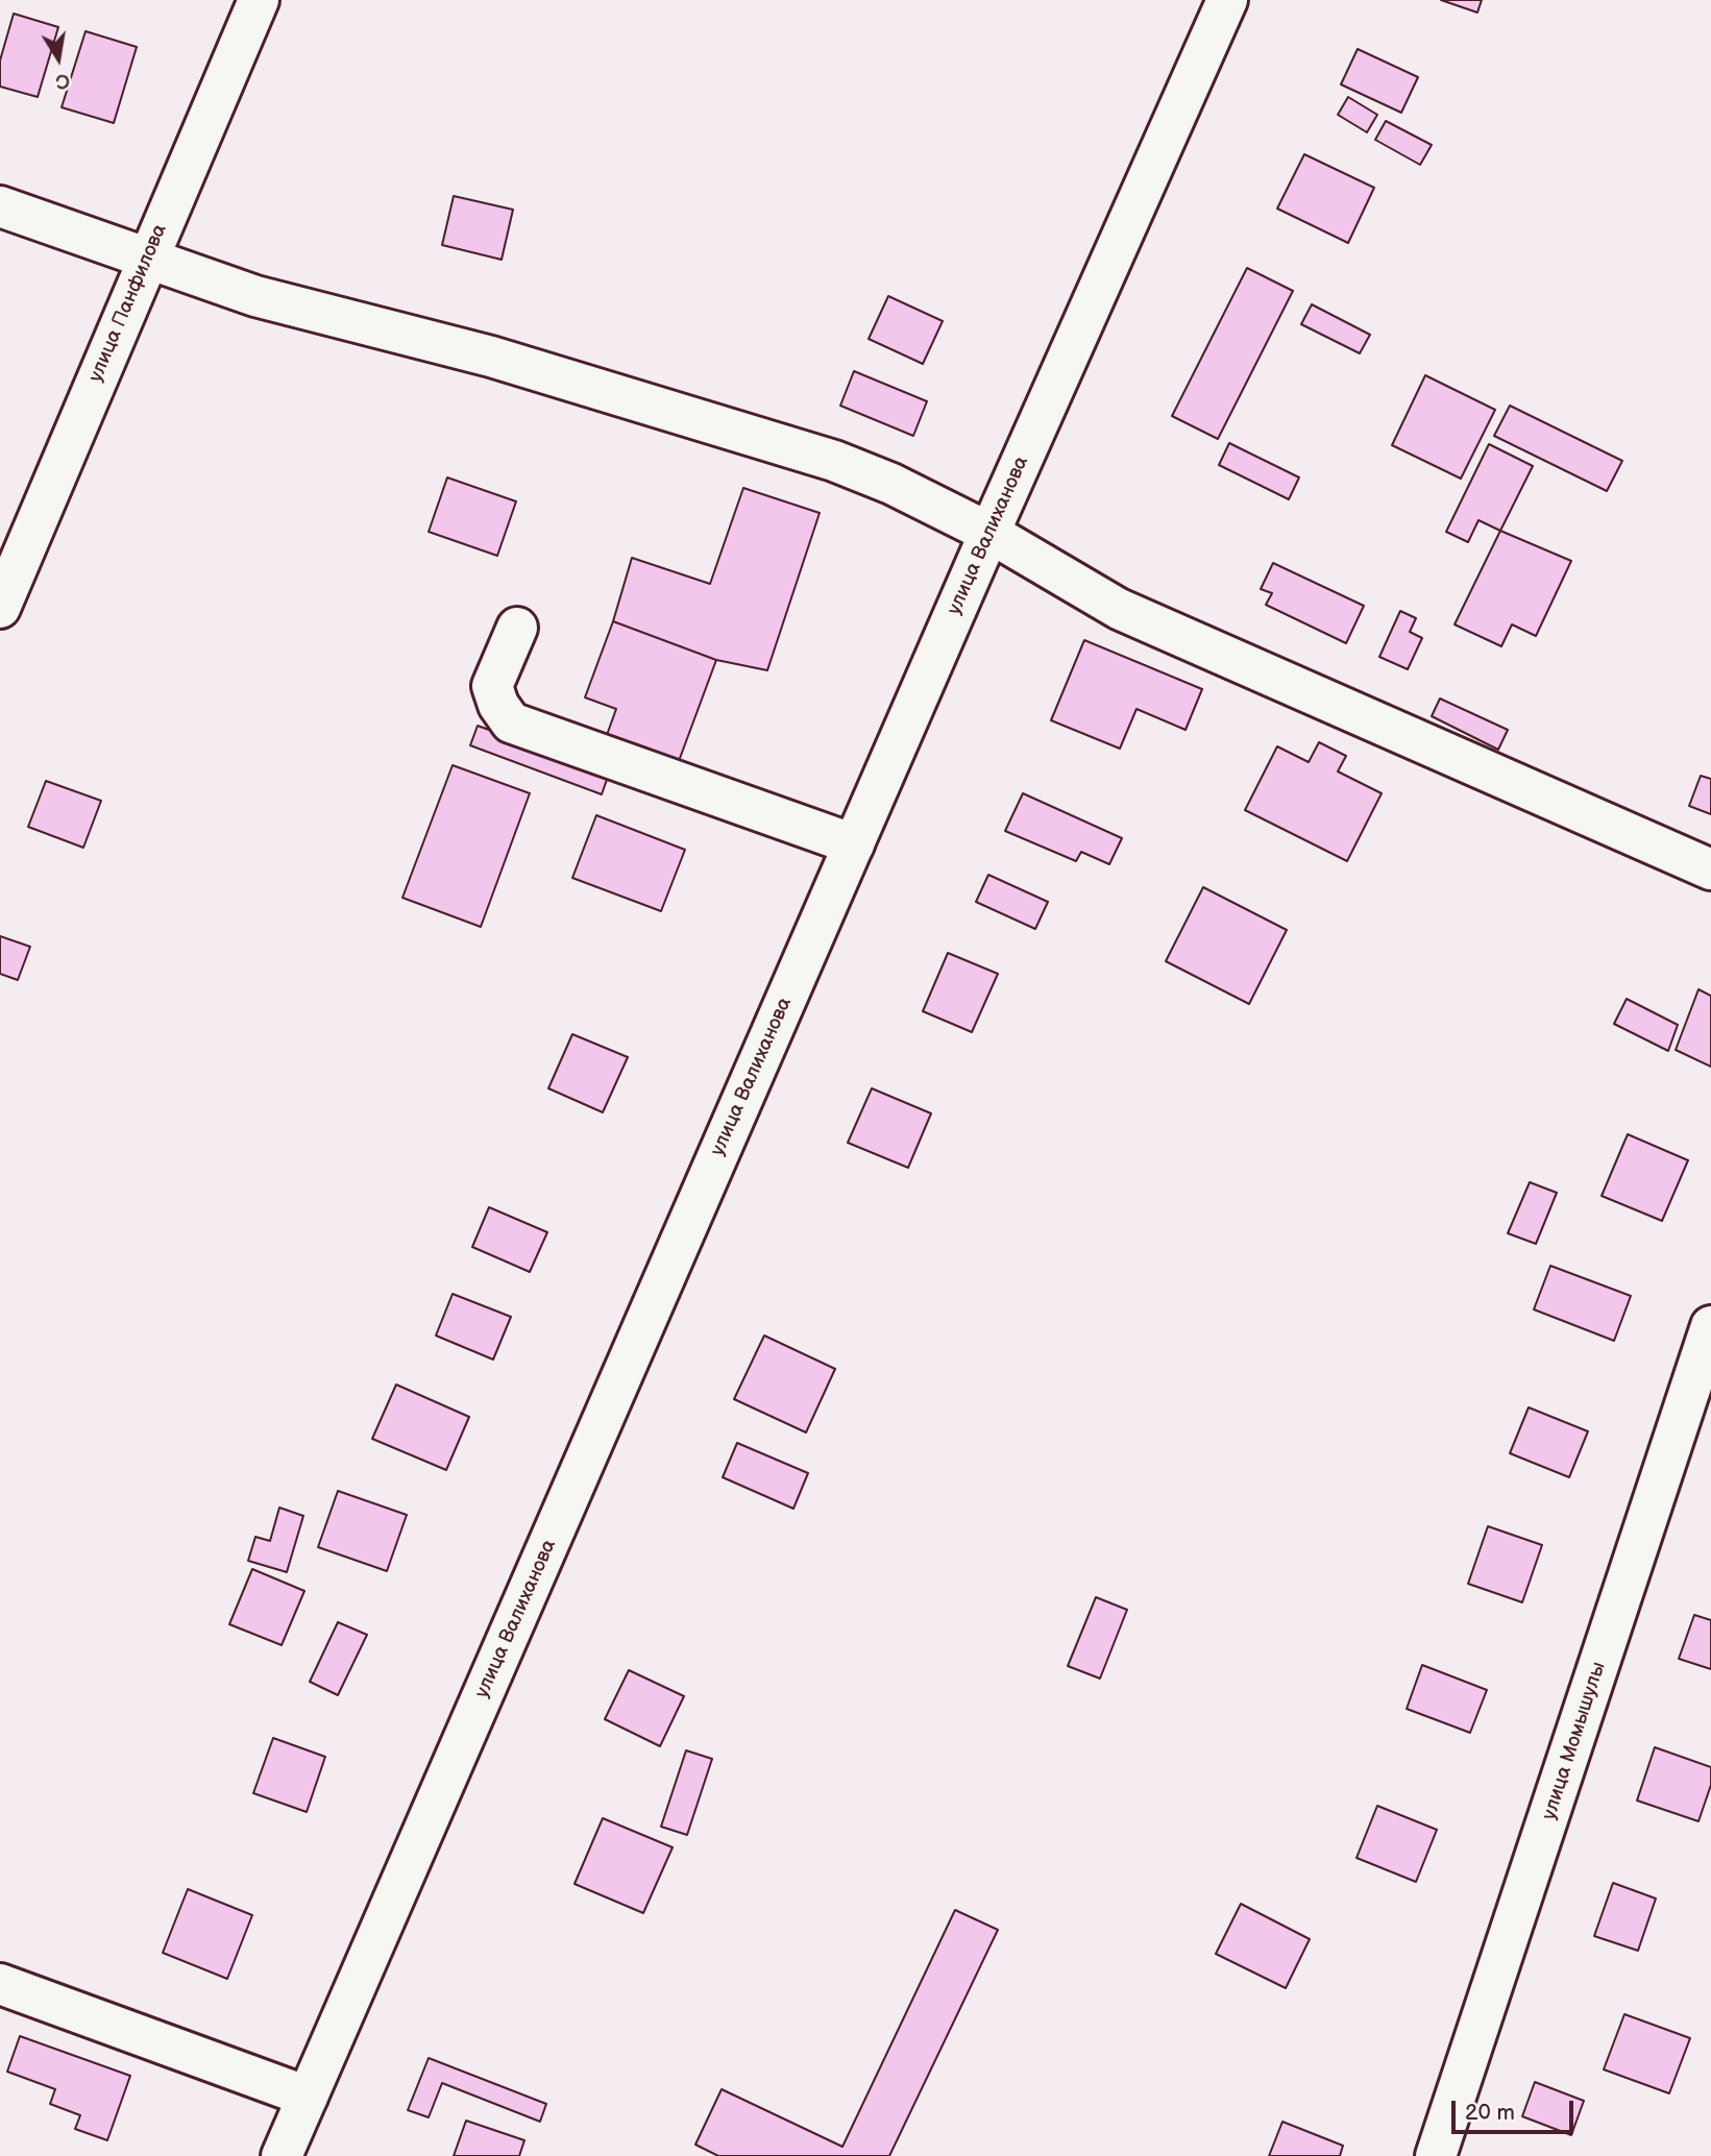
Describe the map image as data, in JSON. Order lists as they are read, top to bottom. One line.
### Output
{"streets":{"street":["улица Панфилова","улица Валиханова","улица Момышулы"]},"scale_bar":"20 m","north":"bottom"}
